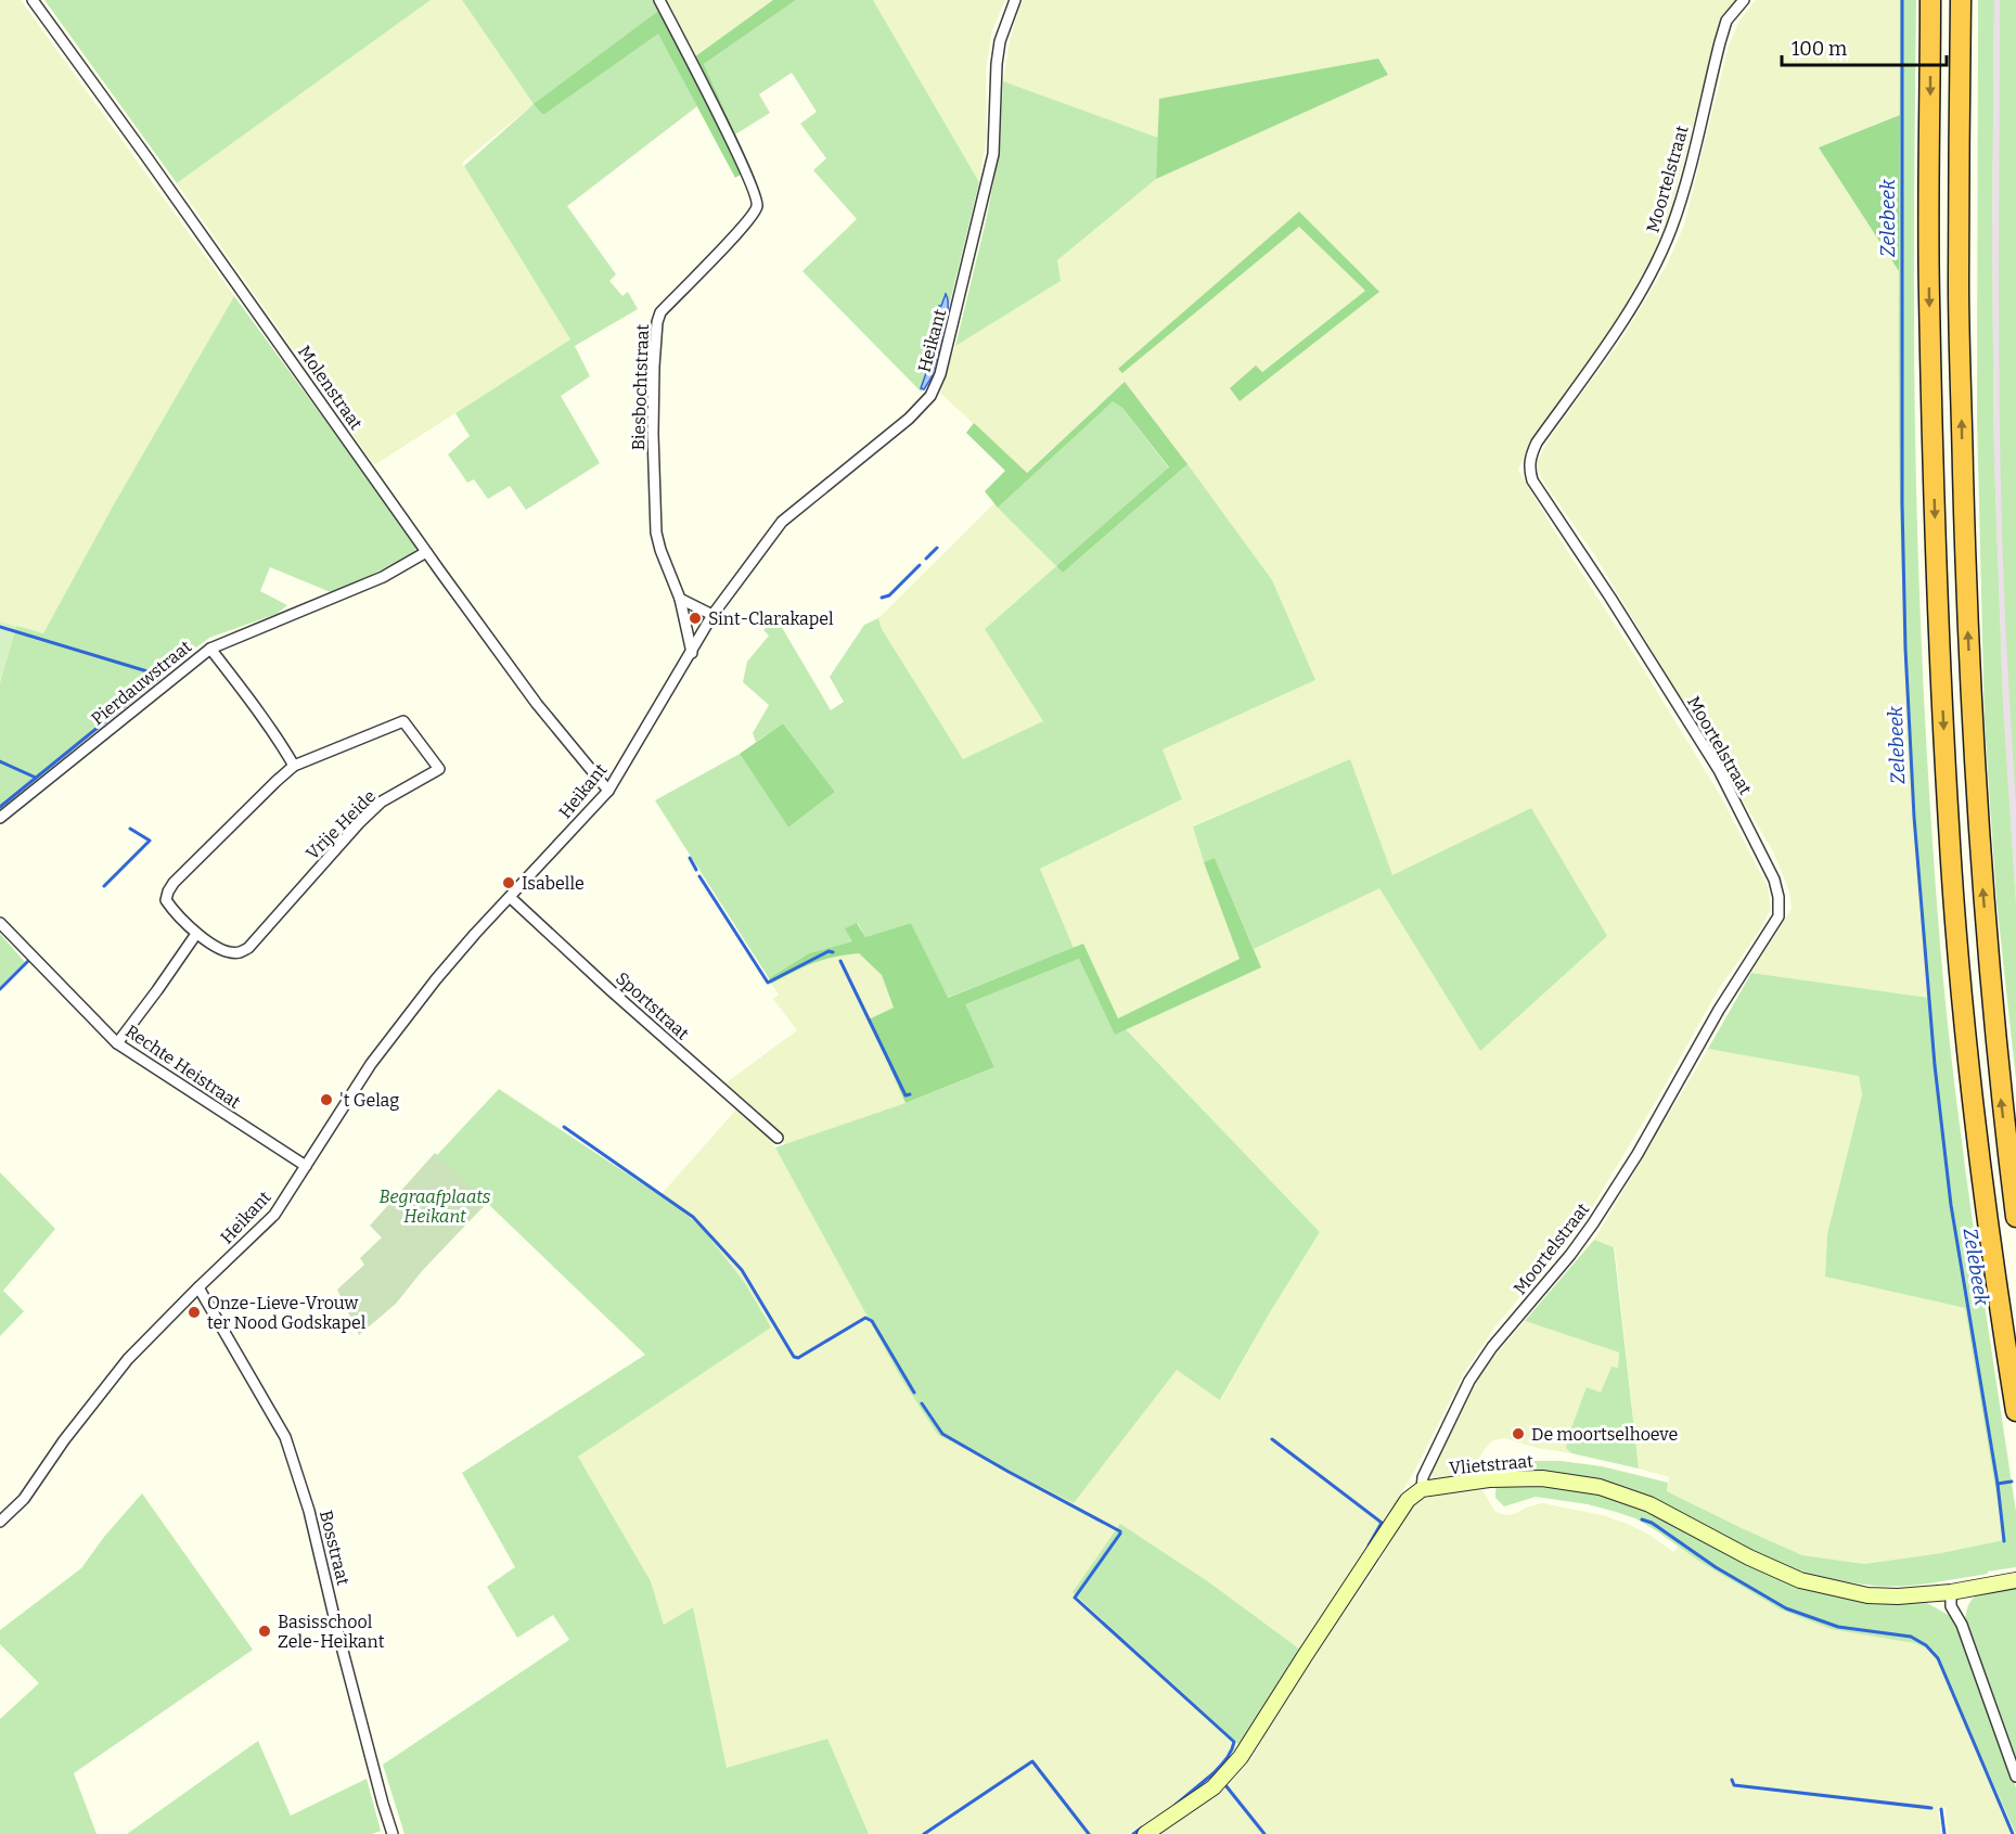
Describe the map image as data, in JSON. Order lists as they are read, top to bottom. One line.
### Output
{"streets":{"street":["Moortelstraat","Heikant","Molenstraat","Biesbochtstraat","Pierdauwstraat","Vrije Heide","Sportstraat","Rechte Heistraat","Vlietstraat","Bosstraat"]},"crossings":[["Moortelstraat","Vlietstraat"],["Heikant","Molenstraat"],["Heikant","Biesbochtstraat"],["Heikant","Sportstraat"],["Heikant","Rechte Heistraat"],["Heikant","Bosstraat"],["Molenstraat","Pierdauwstraat"]],"water":["Zelebeek"],"parks":["Begraafplaats Heikant"],"places":["Sint-Clarakapel","Isabelle","'t Gelag","Onze-Lieve-Vrouw ter Nood Godskapel","De moortselhoeve","Basisschool Zele-Heikant"],"scale_bar":"100 m"}
